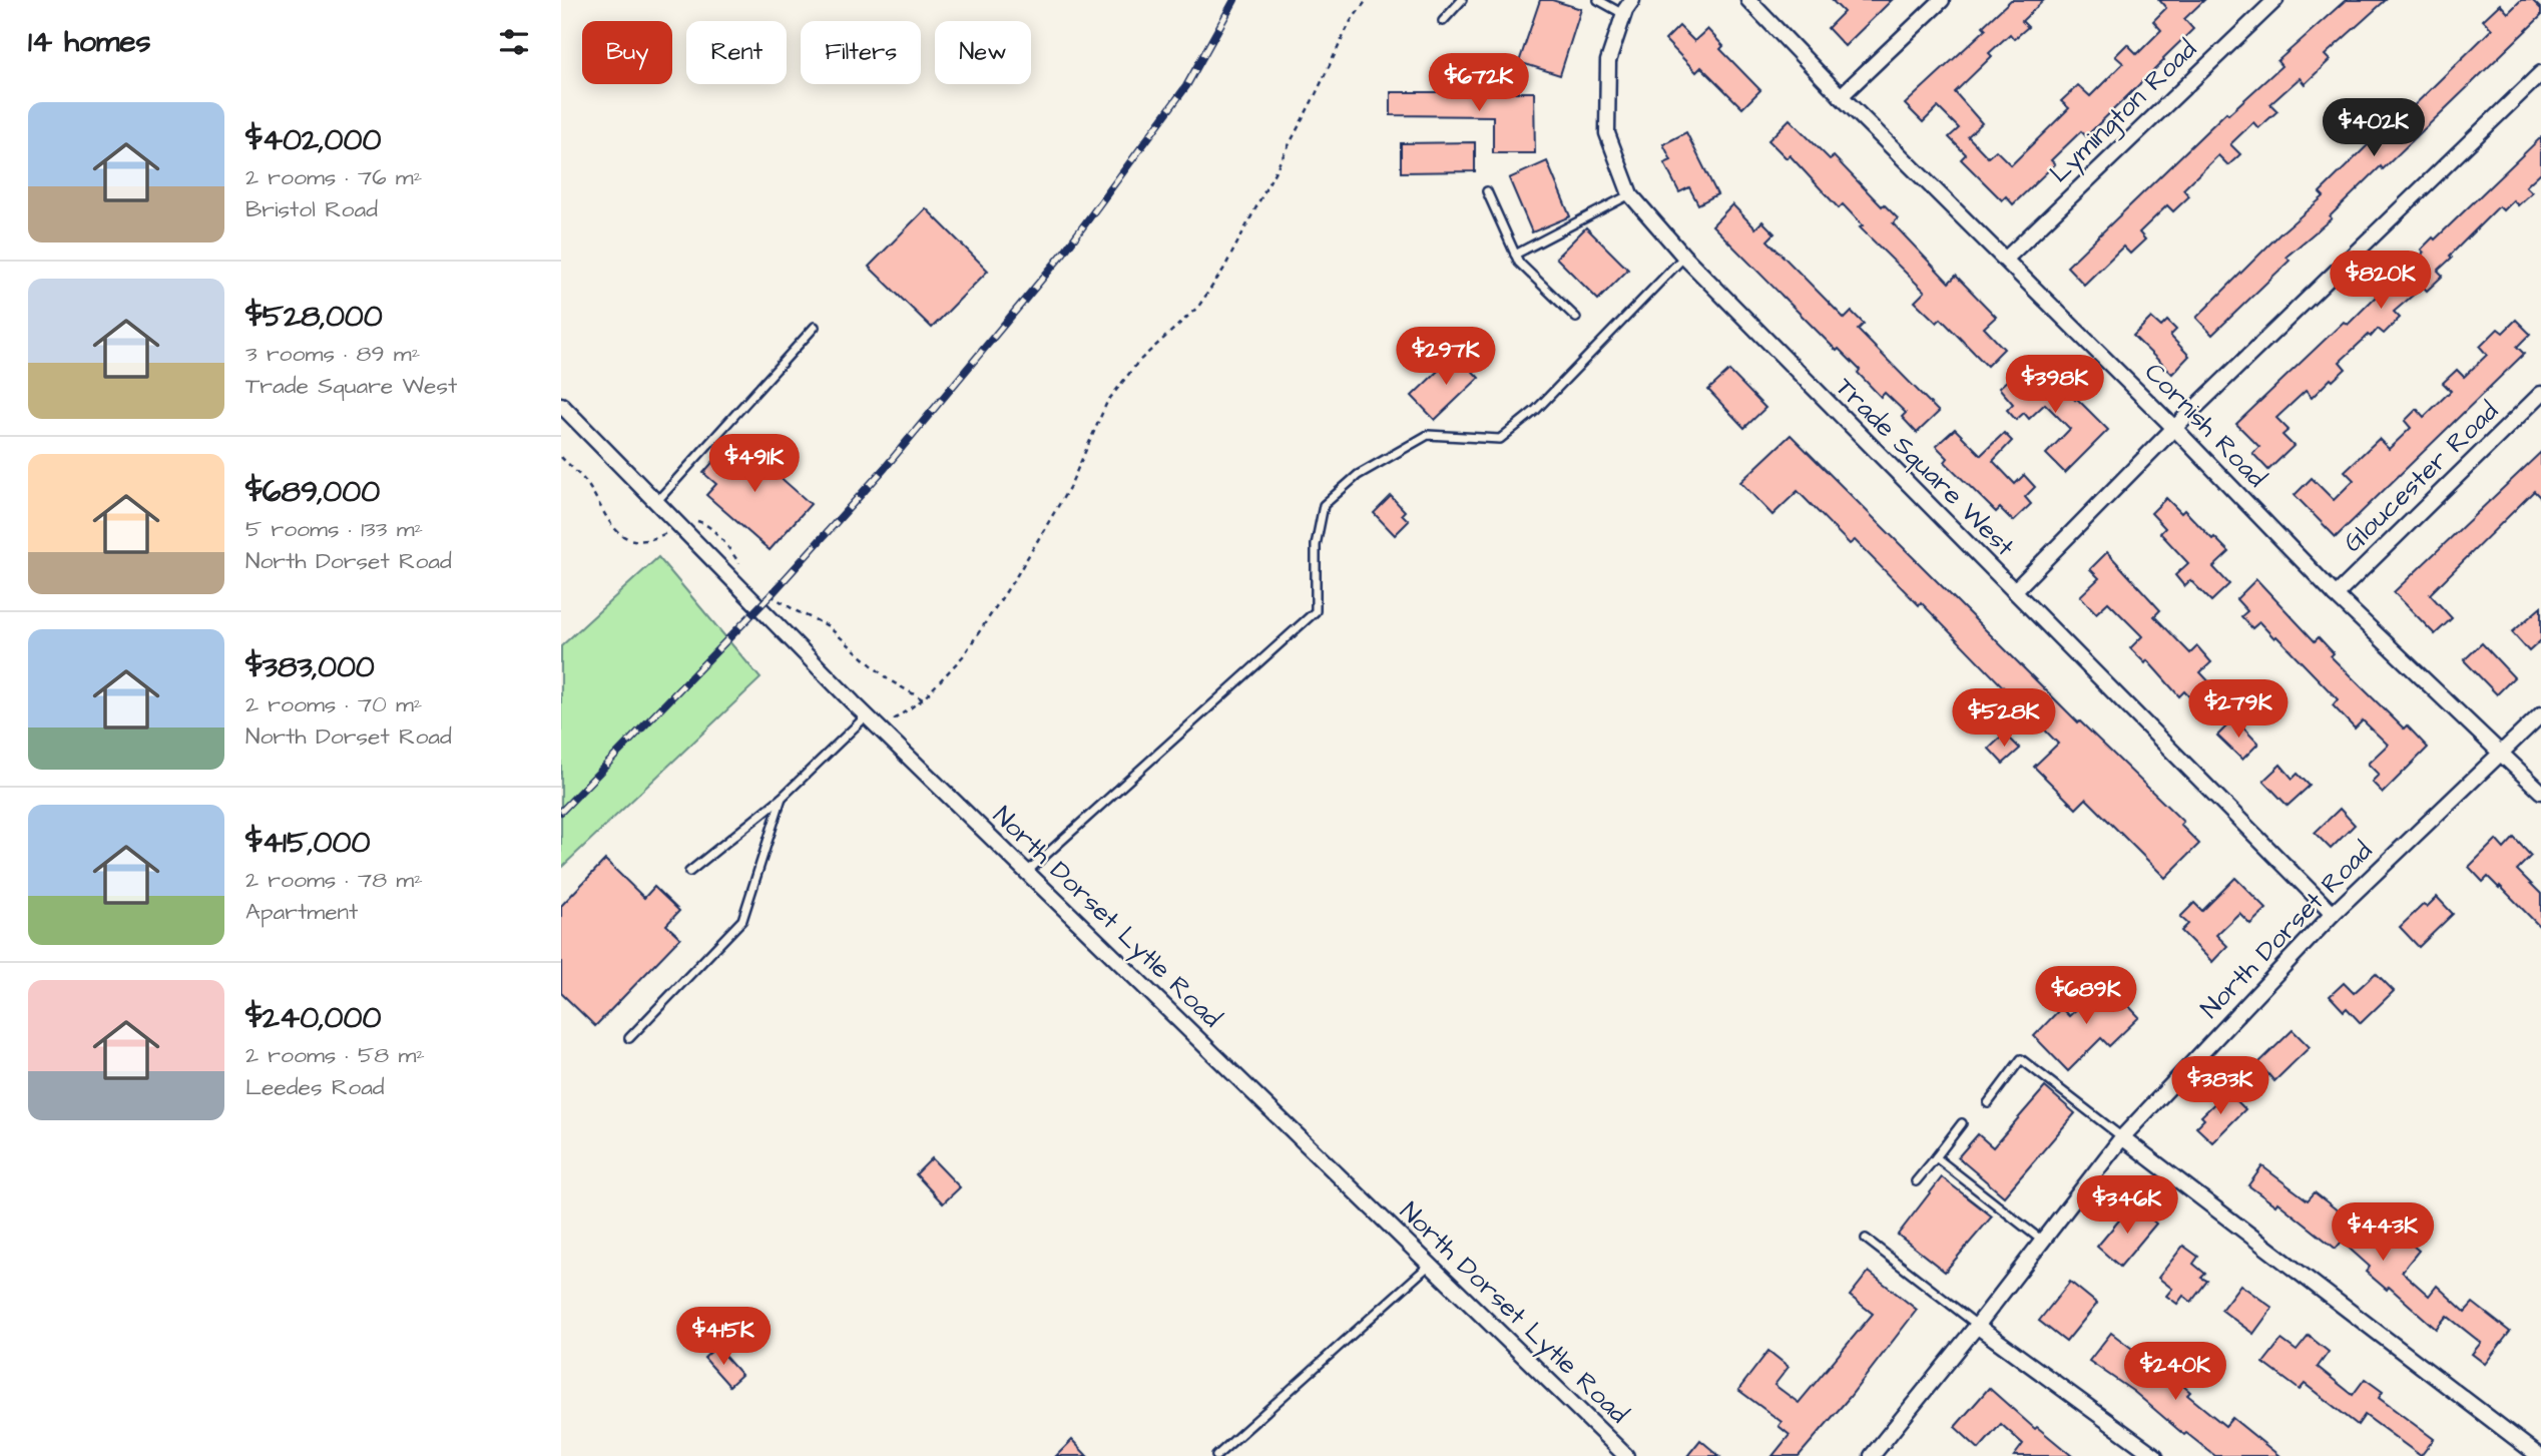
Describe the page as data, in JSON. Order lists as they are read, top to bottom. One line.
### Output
{"streets":{"street":["Lymington Road","Cornish Road","Trade Square West","Gloucester Road","North Dorset Lytle Road","North Dorset Road"]},"crossings":[["Lymington Road","Cornish Road"],["Cornish Road","Gloucester Road"],["Cornish Road","North Dorset Road"],["Trade Square West","North Dorset Road"]],"page":{"heading":"14 homes","chip":["Buy","Rent","Filters","New"],"price":["$672K","$402K","$820K","$297K","$398K","$491K","$279K","$528K","$689K","$383K","$346K","$443K","$415K","$240K"],"list":[{"name":"$402,000","note":"2 rooms · 76 m² · Bristol Road"},{"name":"$528,000","note":"3 rooms · 89 m² · Trade Square West"},{"name":"$689,000","note":"5 rooms · 133 m² · North Dorset Road"},{"name":"$383,000","note":"2 rooms · 70 m² · North Dorset Road"},{"name":"$415,000","note":"2 rooms · 78 m² · Apartment"},{"name":"$240,000","note":"2 rooms · 58 m² · Leedes Road"}]}}
